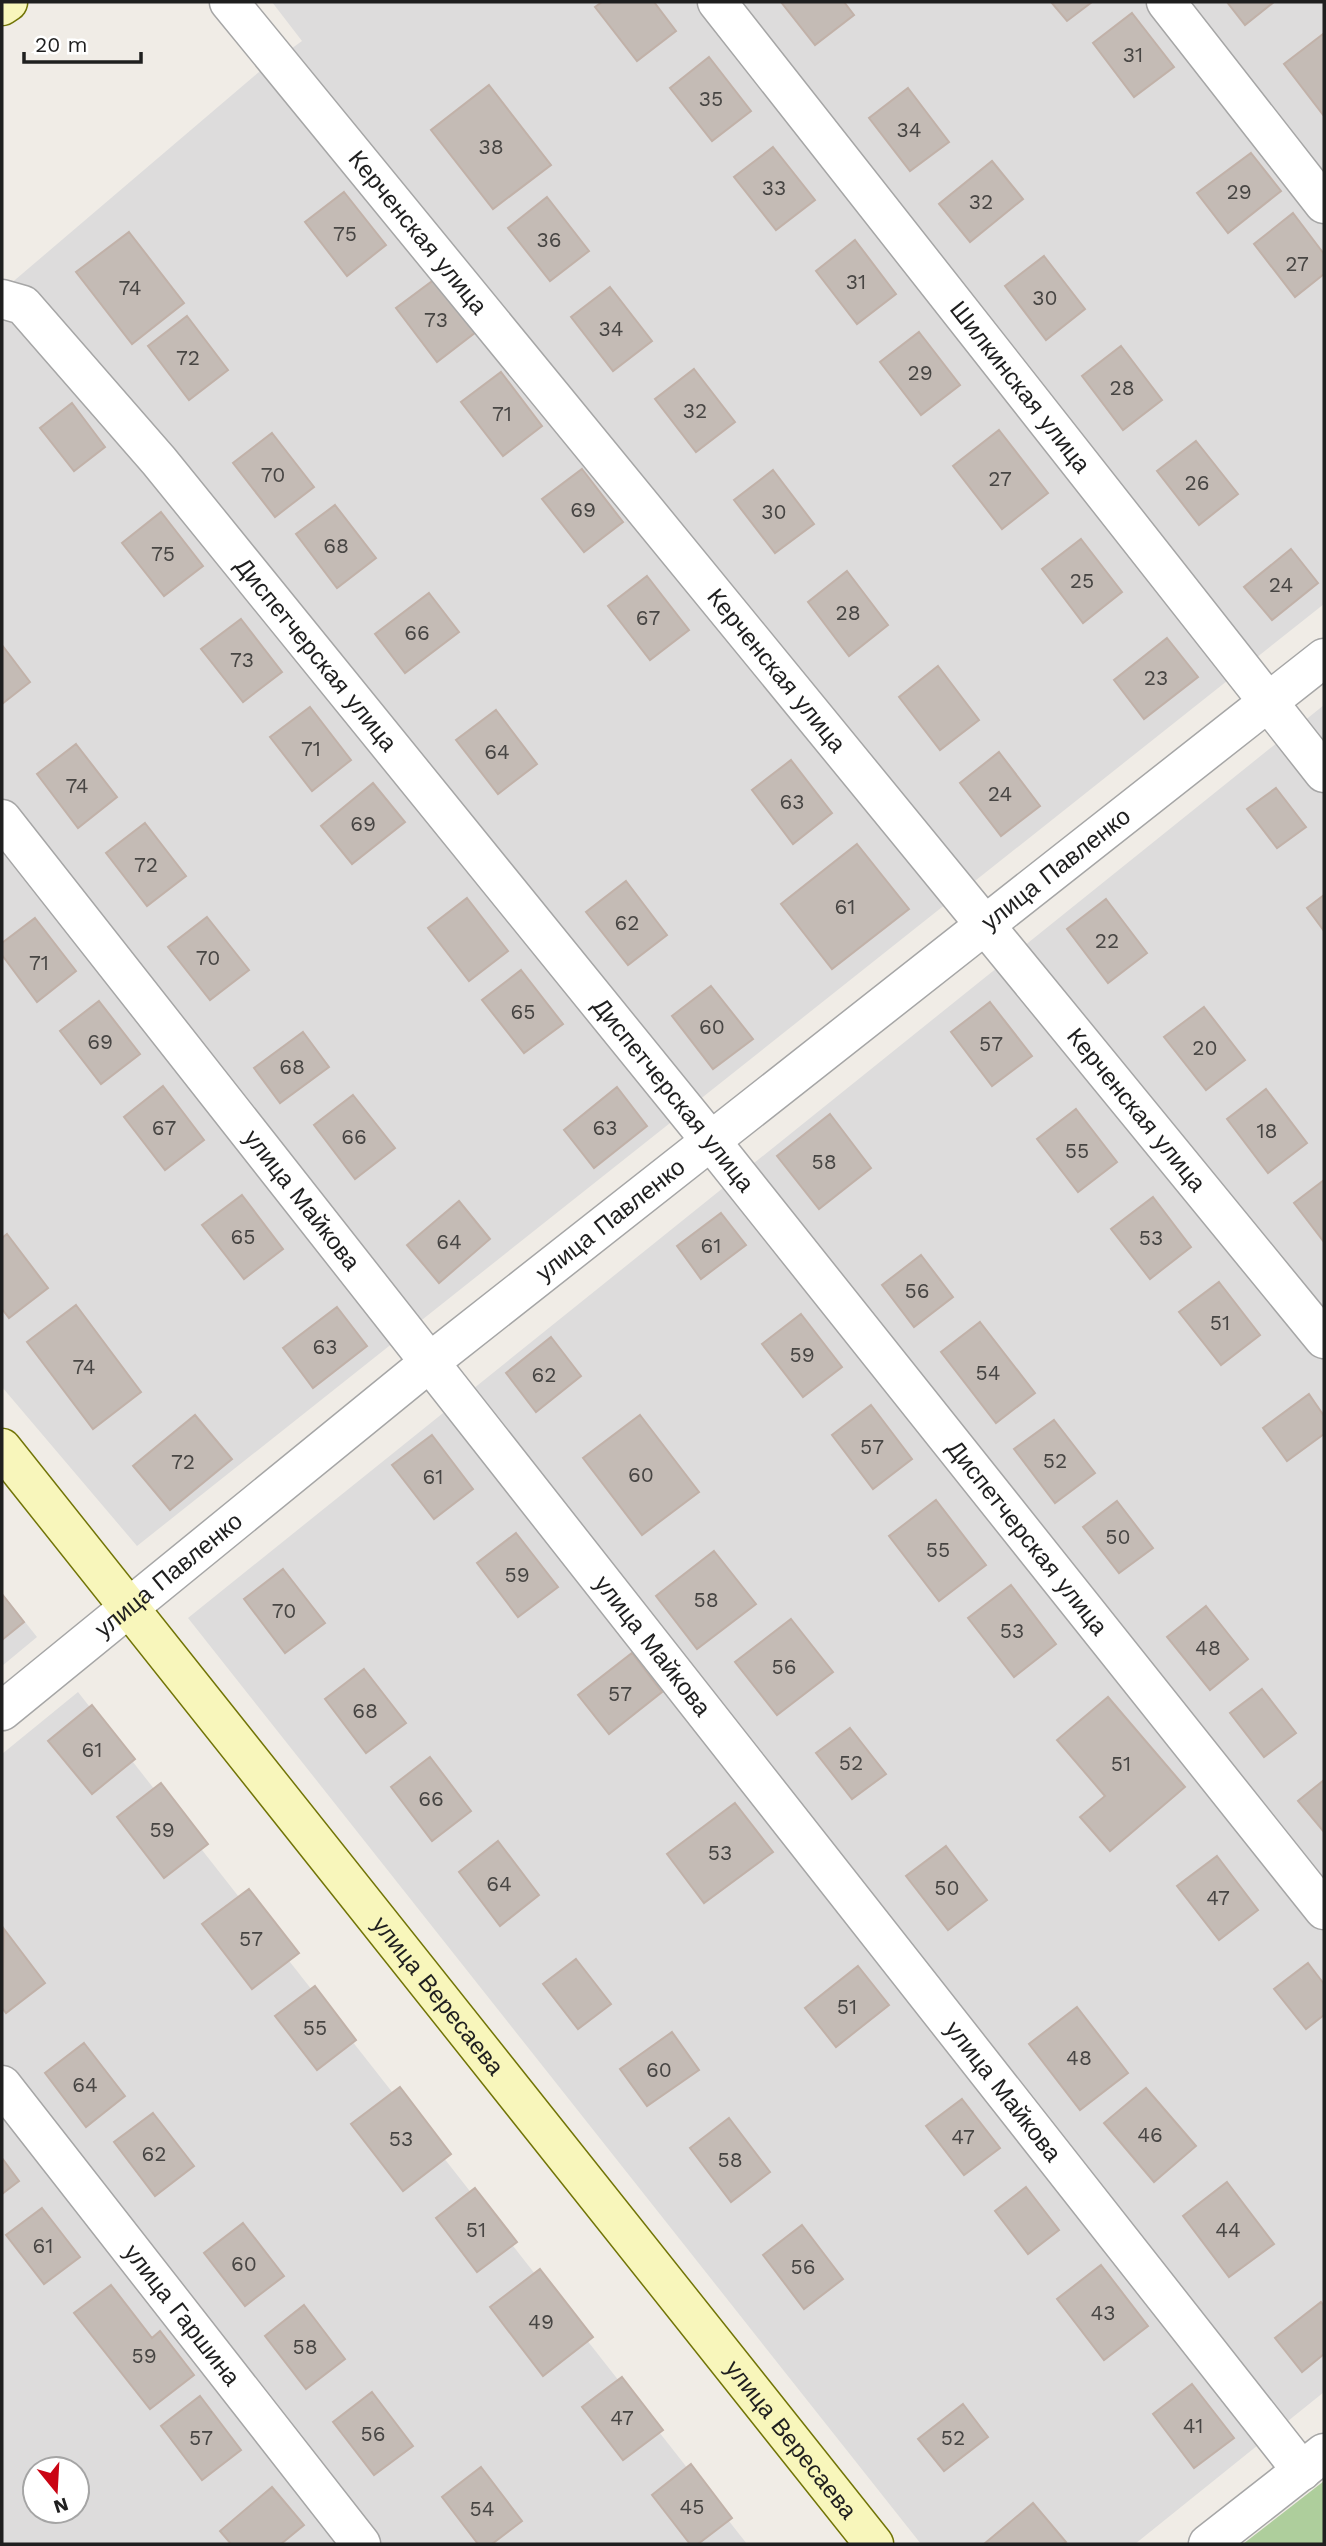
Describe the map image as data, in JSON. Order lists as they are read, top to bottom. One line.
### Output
{"streets":{"street":["Керченская улица","Шилкинская улица","Диспетчерская улица","улица Павленко","улица Майкова","улица Вересаева","улица Гаршина"]},"crossings":[["Керченская улица","улица Павленко"],["Шилкинская улица","улица Павленко"],["Диспетчерская улица","улица Павленко"],["улица Павленко","улица Майкова"],["улица Павленко","улица Вересаева"]],"house_numbers":["31","35","34","38","33","29","32","75","36","27","31","74","30","73","34","72","29","28","32","71","70","27","26","69","30","68","75","25","24","28","67","66","73","23","71","64","74","24","63","69","72","61","62","22","70","71","65","60","69","57","20","68","67","63","18","66","55","58","65","53","64","61","56","51","63","59","74","54","62","57","52","72","60","61","50","55","59","58","70","53","48","56","57","68","61","52","51","66","59","53","64","50","47","57","51","55","48","60","64","46","47","53","62","58","51","44","61","60","56","43","49","58","59","47","41","56","57","52","45","54"],"scale_bar":"20 m","north":"bottom"}
